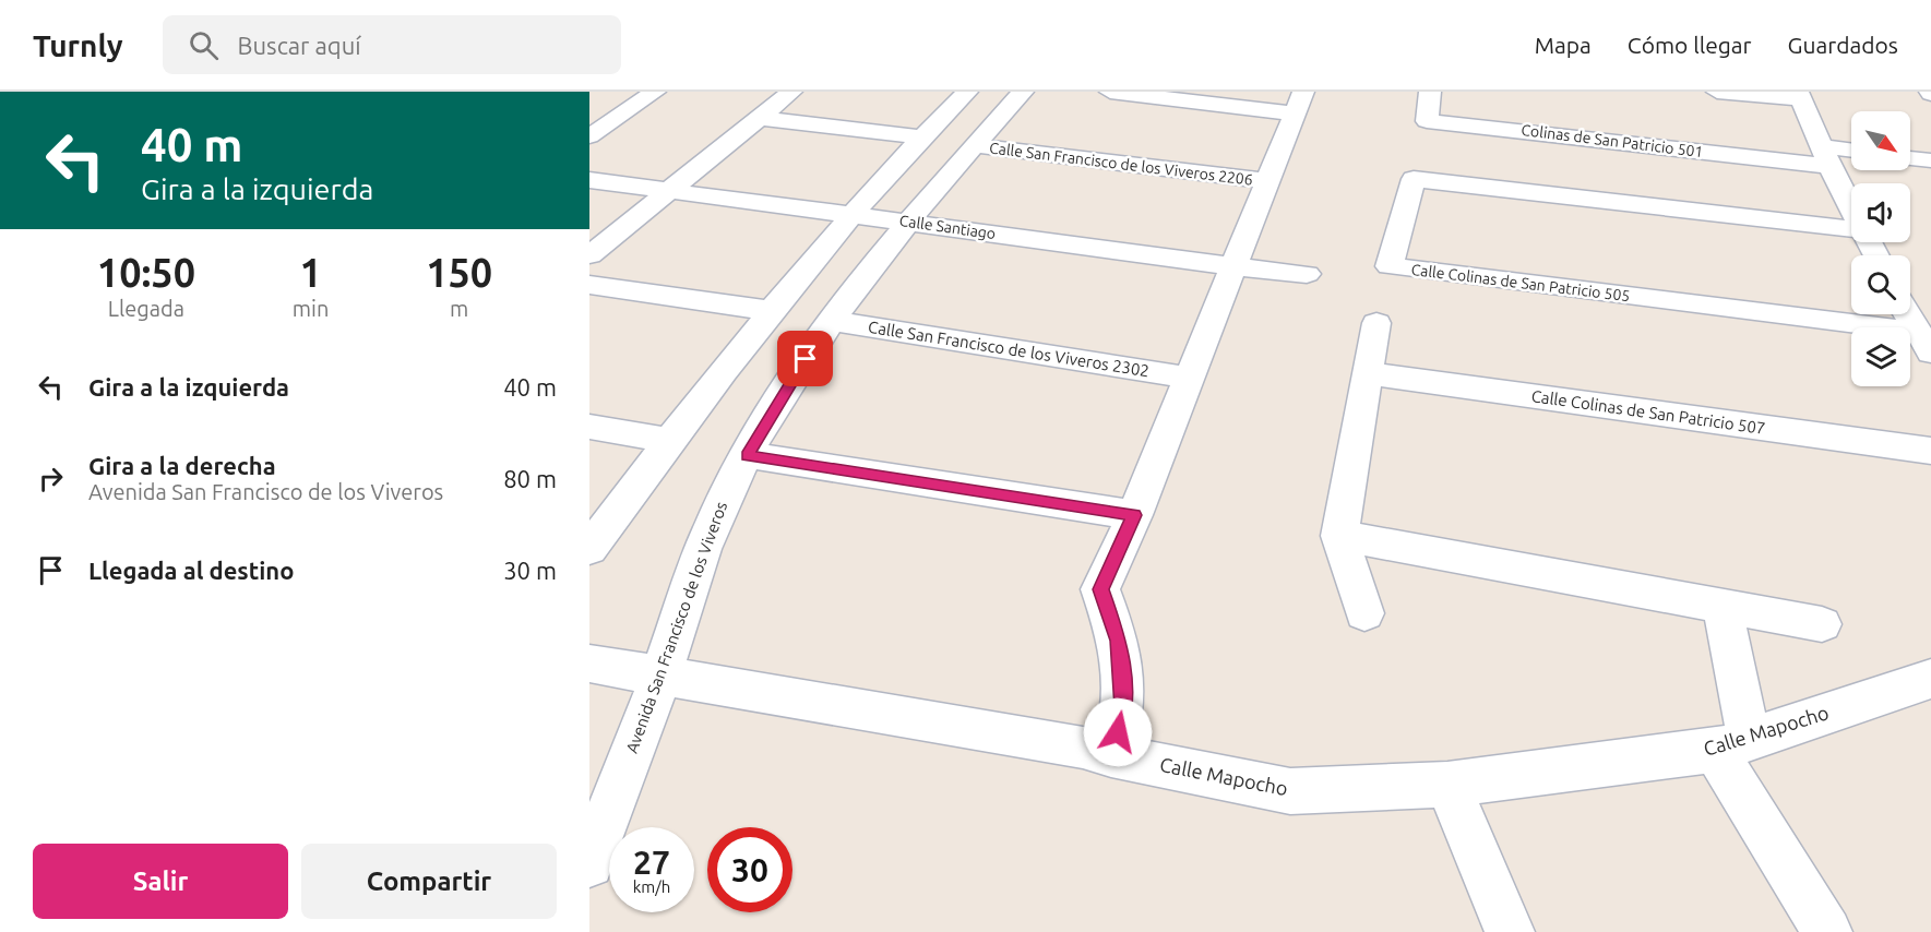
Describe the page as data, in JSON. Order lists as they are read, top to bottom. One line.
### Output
{"streets":{"street":["Colinas de San Patricio 501","Calle San Francisco de los Viveros 2206","Calle Santiago","Calle Colinas de San Patricio 505","Calle San Francisco de los Viveros 2302","Calle Colinas de San Patricio 507","Avenida San Francisco de los Viveros","Calle Mapocho"]},"crossings":[["Colinas de San Patricio 501","Calle Colinas de San Patricio 505"],["Calle San Francisco de los Viveros 2206","Avenida San Francisco de los Viveros"],["Calle Santiago","Avenida San Francisco de los Viveros"],["Calle San Francisco de los Viveros 2302","Avenida San Francisco de los Viveros"],["Avenida San Francisco de los Viveros","Calle Mapocho"]],"north":"bottom right","page":{"header":"Turnly","search":"Buscar aquí","nav":["Mapa","Cómo llegar","Guardados"],"turn":["40 m","Gira a la izquierda"],"eta":["10:50","Llegada","1","min","150","m"],"list":[{"name":"Gira a la izquierda","value":"40 m"},{"name":"Gira a la derecha","note":"Avenida San Francisco de los Viveros","value":"80 m"},{"name":"Llegada al destino","value":"30 m"}],"speed":"27 km/h","limit":"30","buttons":["Salir","Compartir"]}}
